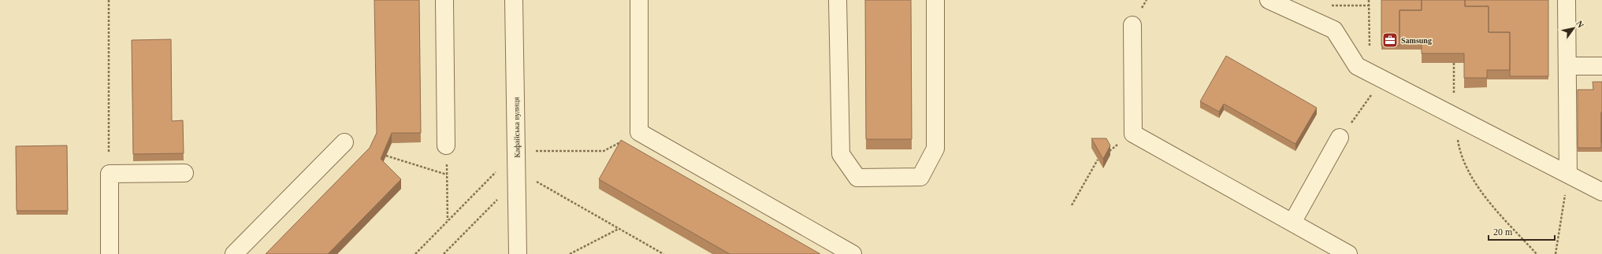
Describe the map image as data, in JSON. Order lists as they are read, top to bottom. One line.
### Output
{"streets":{"street":["Кафайська вулиця"]},"places":{"office":["Samsung"]},"scale_bar":"20 m","north":"top right"}
